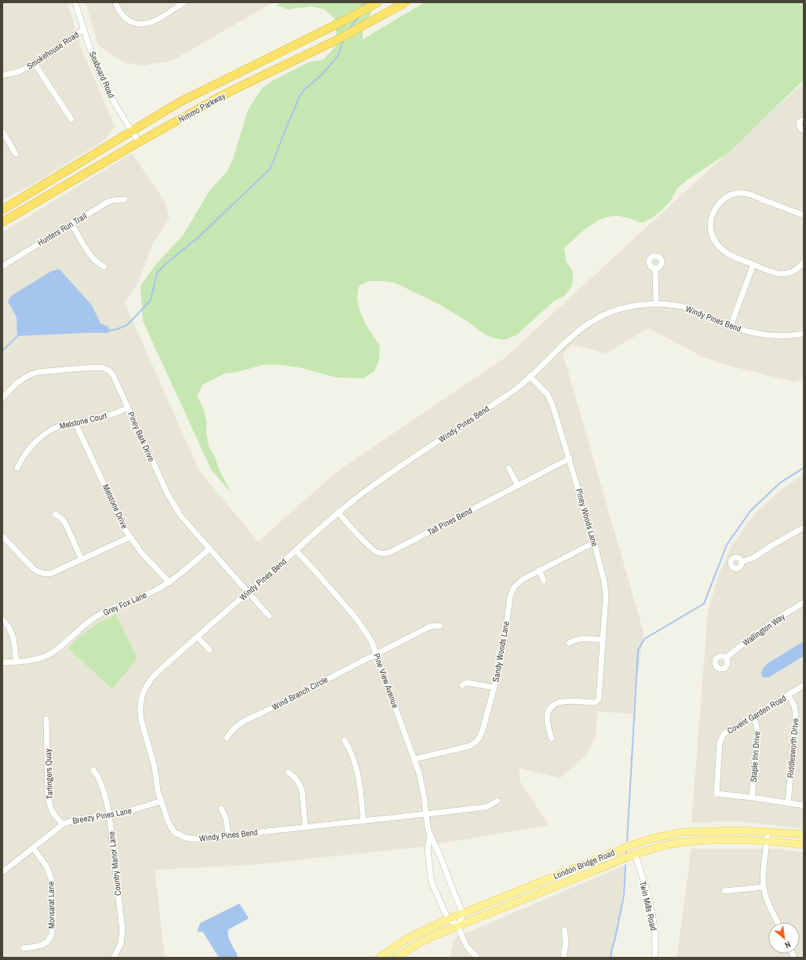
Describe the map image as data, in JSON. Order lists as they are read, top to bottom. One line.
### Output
{"streets":{"highway":["Nimmo Parkway"],"main road":["London Bridge Road"],"street":["Smokehouse Road","Seaboard Road","Hunters Run Trail","Windy Pines Bend","Melstone Court","Piney Bark Drive","Melstone Drive","Piney Woods Lane","Tall Pines Bend","Grey Fox Lane","Wallington Way","Sandy Woods Lane","Pine View Avenue","Wind Branch Circle","Covent Garden Road","Riddlesworth Drive","Staple Inn Drive","Tartingers Quay","Breezy Pines Lane","Country Manor Lane","Monsarat Lane","Twin Mills Road"]},"crossings":[["Smokehouse Road","Seaboard Road"],["Seaboard Road","Nimmo Parkway"],["Windy Pines Bend","Piney Bark Drive"],["Windy Pines Bend","Piney Woods Lane"],["Windy Pines Bend","Tall Pines Bend"],["Windy Pines Bend","Pine View Avenue"],["Windy Pines Bend","Breezy Pines Lane"],["Melstone Court","Piney Bark Drive"],["Melstone Court","Melstone Drive"],["Piney Bark Drive","Grey Fox Lane"],["Melstone Drive","Grey Fox Lane"],["Piney Woods Lane","Tall Pines Bend"],["Piney Woods Lane","Sandy Woods Lane"],["Sandy Woods Lane","Pine View Avenue"],["Pine View Avenue","Wind Branch Circle"],["Pine View Avenue","London Bridge Road"],["Covent Garden Road","Riddlesworth Drive"],["Covent Garden Road","Staple Inn Drive"],["Tartingers Quay","Breezy Pines Lane"],["Breezy Pines Lane","Country Manor Lane"],["Breezy Pines Lane","Monsarat Lane"],["London Bridge Road","Twin Mills Road"]],"north":"bottom right"}
